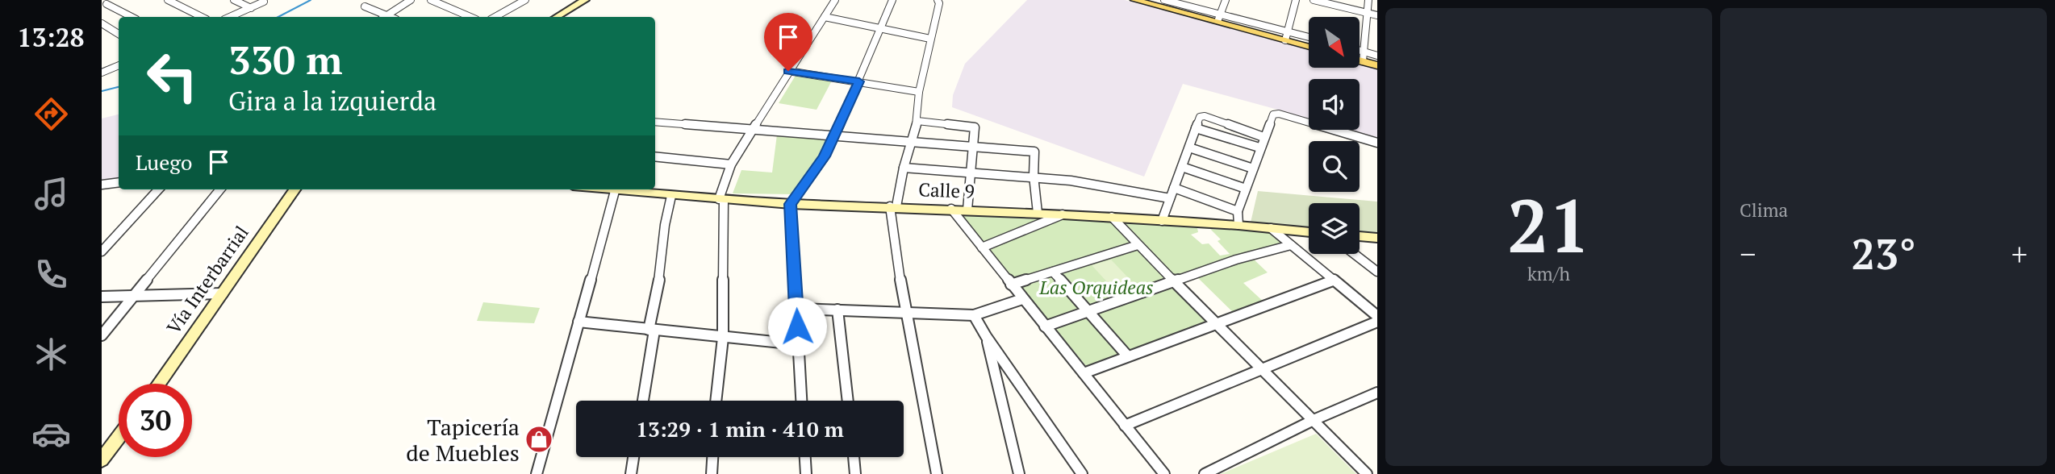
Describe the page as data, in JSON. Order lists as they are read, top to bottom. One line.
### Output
{"streets":{"street":["Calle 9","Vía Interbarrial"]},"parks":["Las Orquideas"],"places":{"shop":["Tapicería de Muebles"]},"north":"bottom right","page":{"tabs":"13:28","tile":[["21","km/h"],"Clima"],"turn":["330 m","Gira a la izquierda"],"then":"Luego","heat":["−","23°","+"],"limit":"30","trip":"13:29 · 1 min · 410 m"}}
